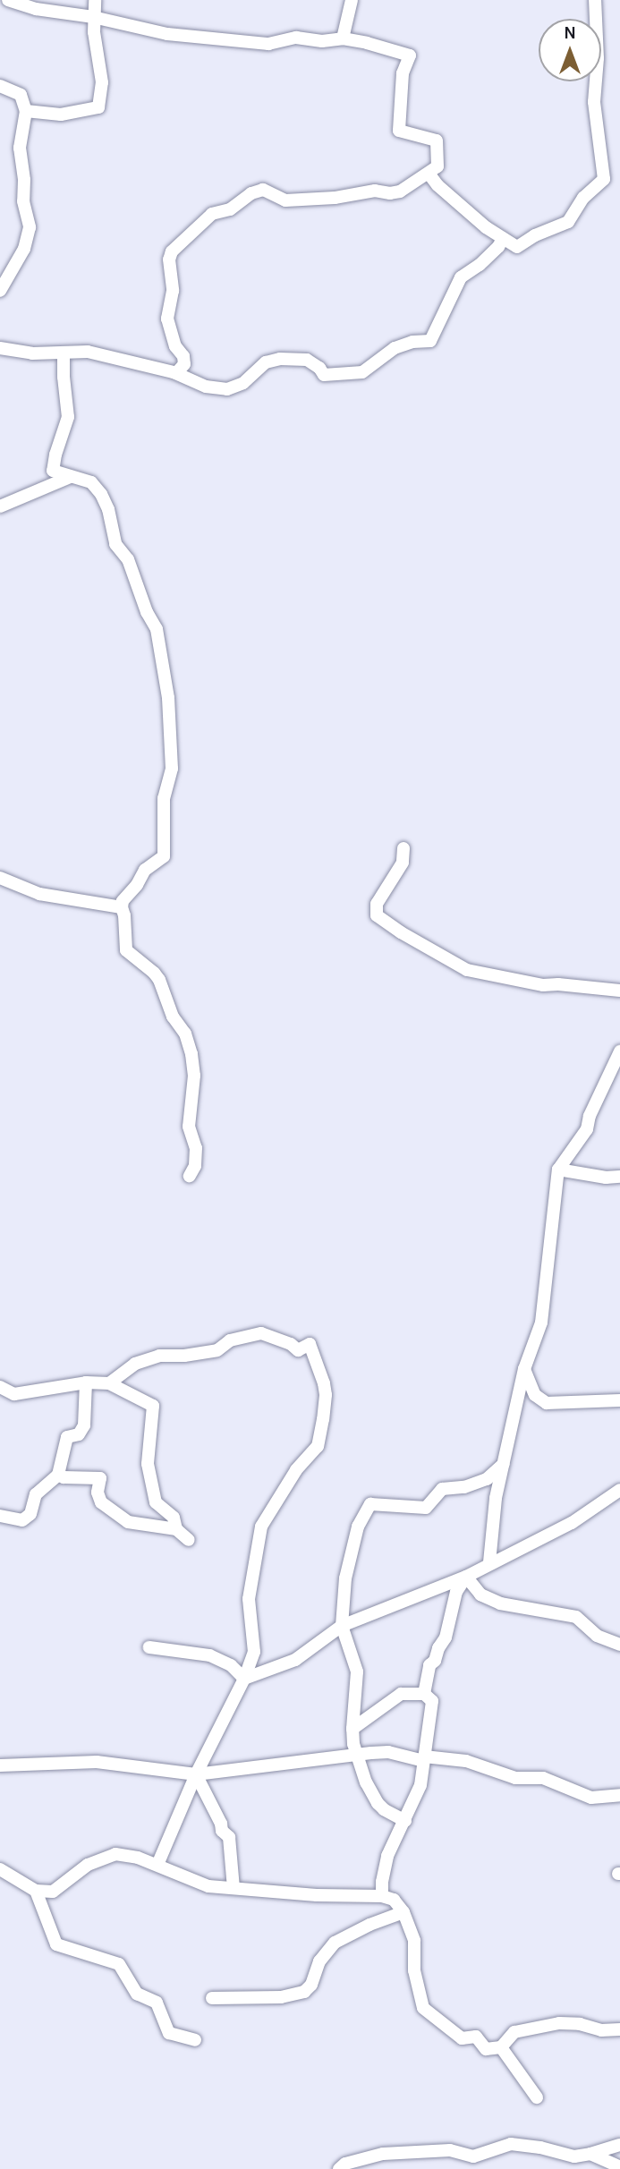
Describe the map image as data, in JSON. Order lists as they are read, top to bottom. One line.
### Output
{"north":"top"}
